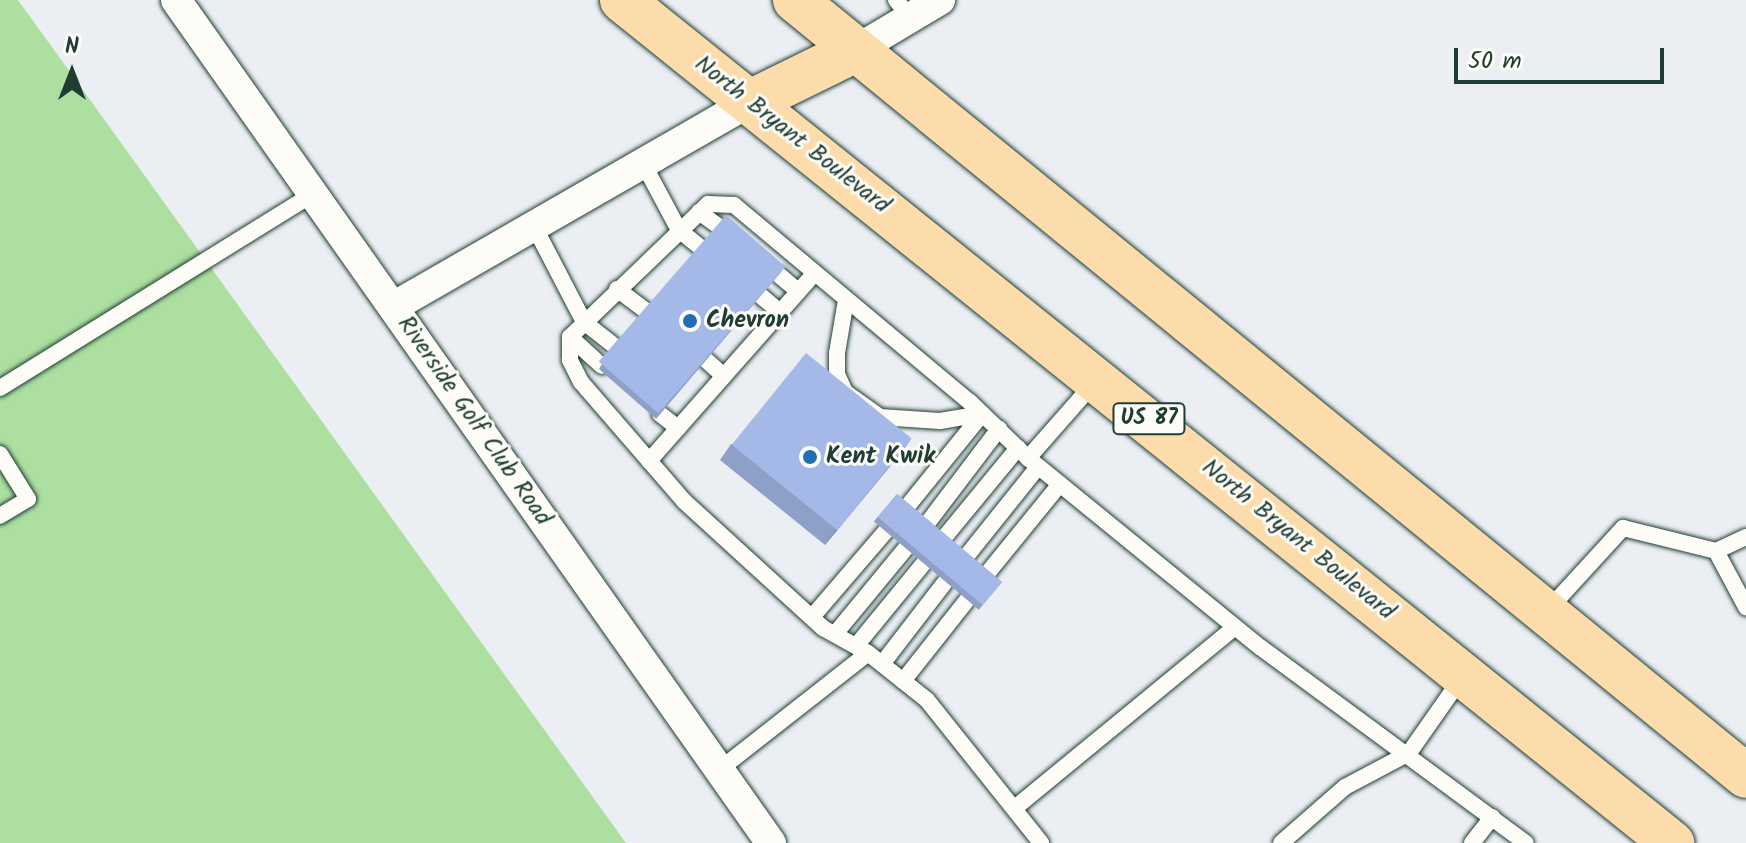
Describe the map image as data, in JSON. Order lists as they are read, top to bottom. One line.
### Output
{"streets":{"highway":["North Bryant Boulevard","US 87"],"street":["Riverside Golf Club Road"]},"places":["Chevron","Kent Kwik"],"scale_bar":"50 m","north":"top"}
